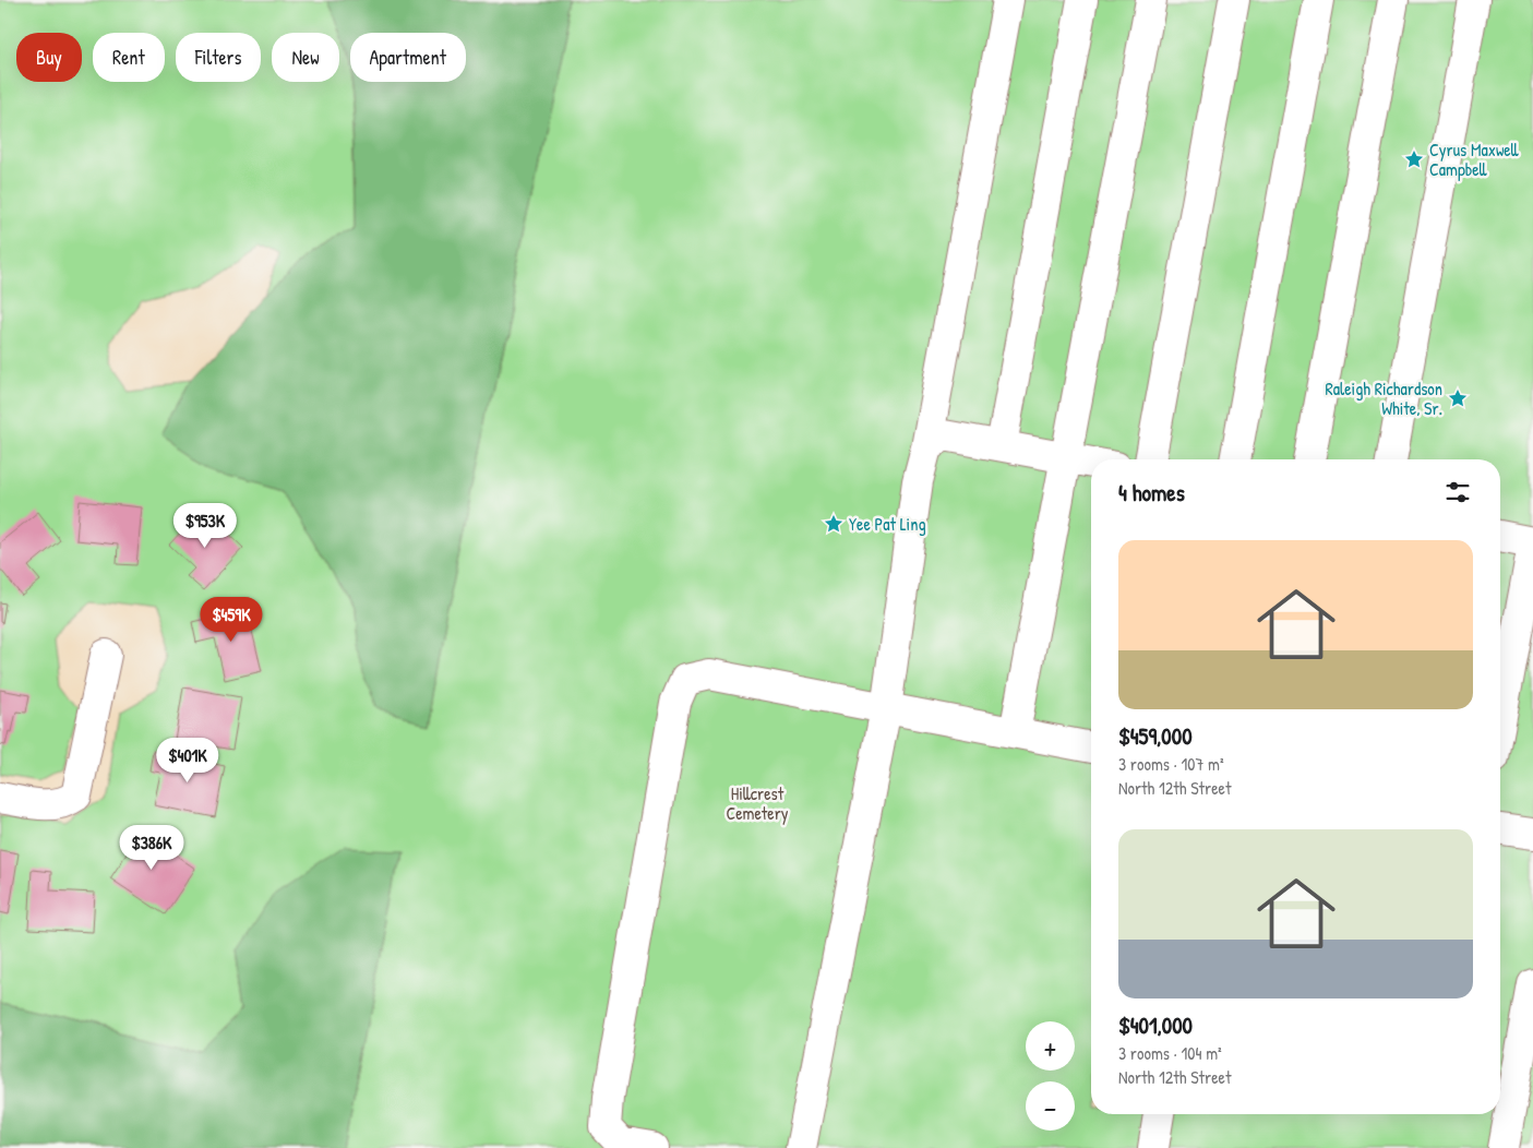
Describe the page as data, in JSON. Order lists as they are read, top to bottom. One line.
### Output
{"parks":["Hillcrest Cemetery"],"places":{"place":["Cyrus Maxwell Campbell","Raleigh Richardson White, Sr.","Yee Pat Ling"]},"page":{"chip":["Buy","Rent","Filters","New","Apartment"],"heading":"4 homes","price":["$953K","$459K","$401K","$386K"],"list":[{"name":"$459,000","note":"3 rooms · 107 m² · North 12th Street"},{"name":"$401,000","note":"3 rooms · 104 m² · North 12th Street"}],"map_buttons":["+","−"]}}
